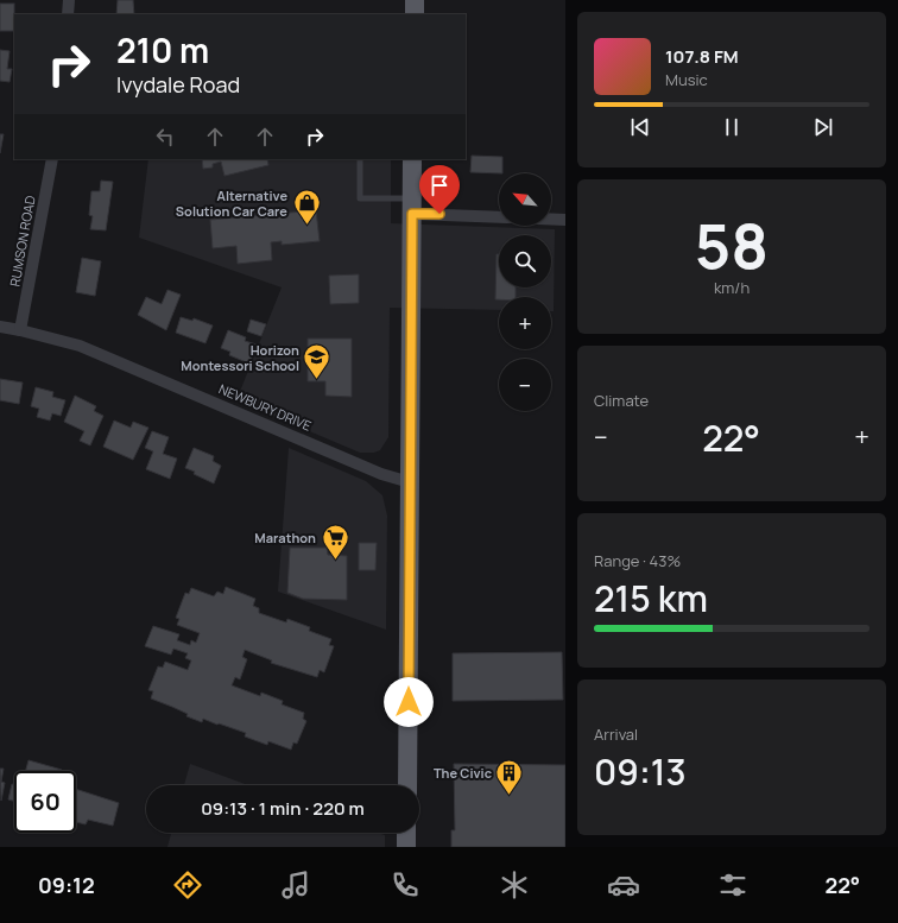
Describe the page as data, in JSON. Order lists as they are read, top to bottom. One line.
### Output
{"streets":{"street":["RUMSON ROAD","NEWBURY DRIVE"]},"crossings":[["RUMSON ROAD","NEWBURY DRIVE"]],"places":{"shop":["Alternative Solution Car Care"],"school or university":["Horizon Montessori School"],"supermarket":["Marathon"],"building":["The Civic"]},"north":"top left","page":{"turn":["210 m","Ivydale Road"],"song":["107.8 FM","Music"],"map_buttons":["+","−"],"tile":[["58","km/h"],"Climate",["Range · 43%","215 km"],["Arrival","09:13"]],"heat":["−","22°","+"],"limit":"60","trip":"09:13 · 1 min · 220 m","tabs":["09:12","22°"]}}
